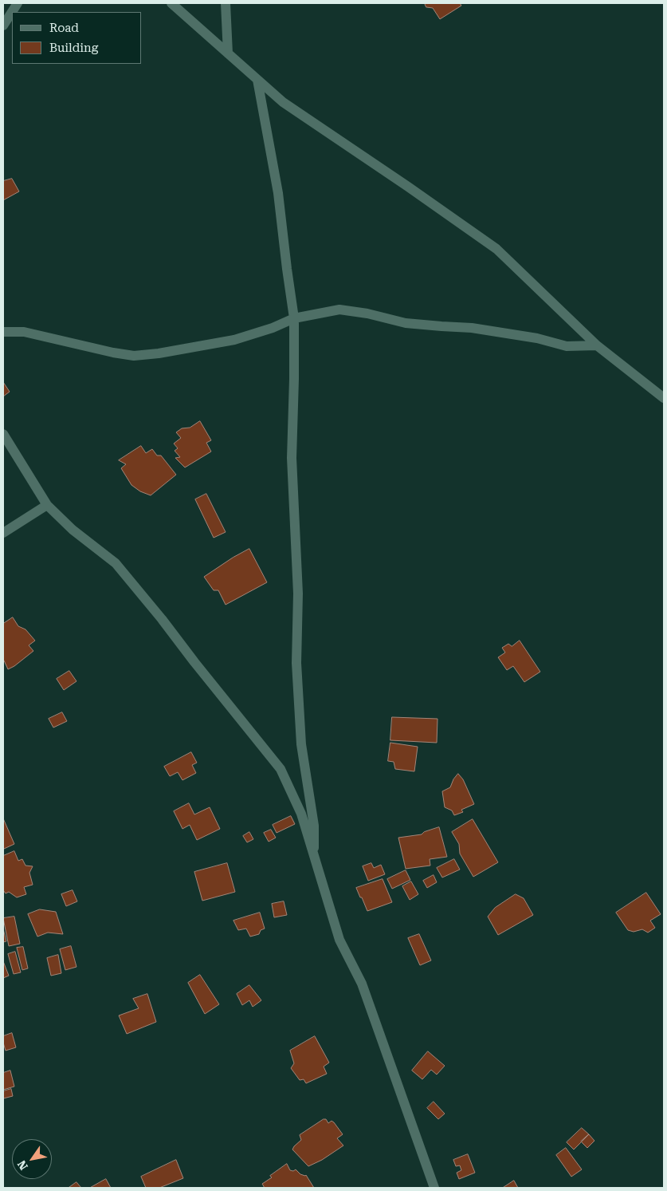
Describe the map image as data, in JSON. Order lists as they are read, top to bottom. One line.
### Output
{"legend":["Road","Building"],"north":"bottom left"}
